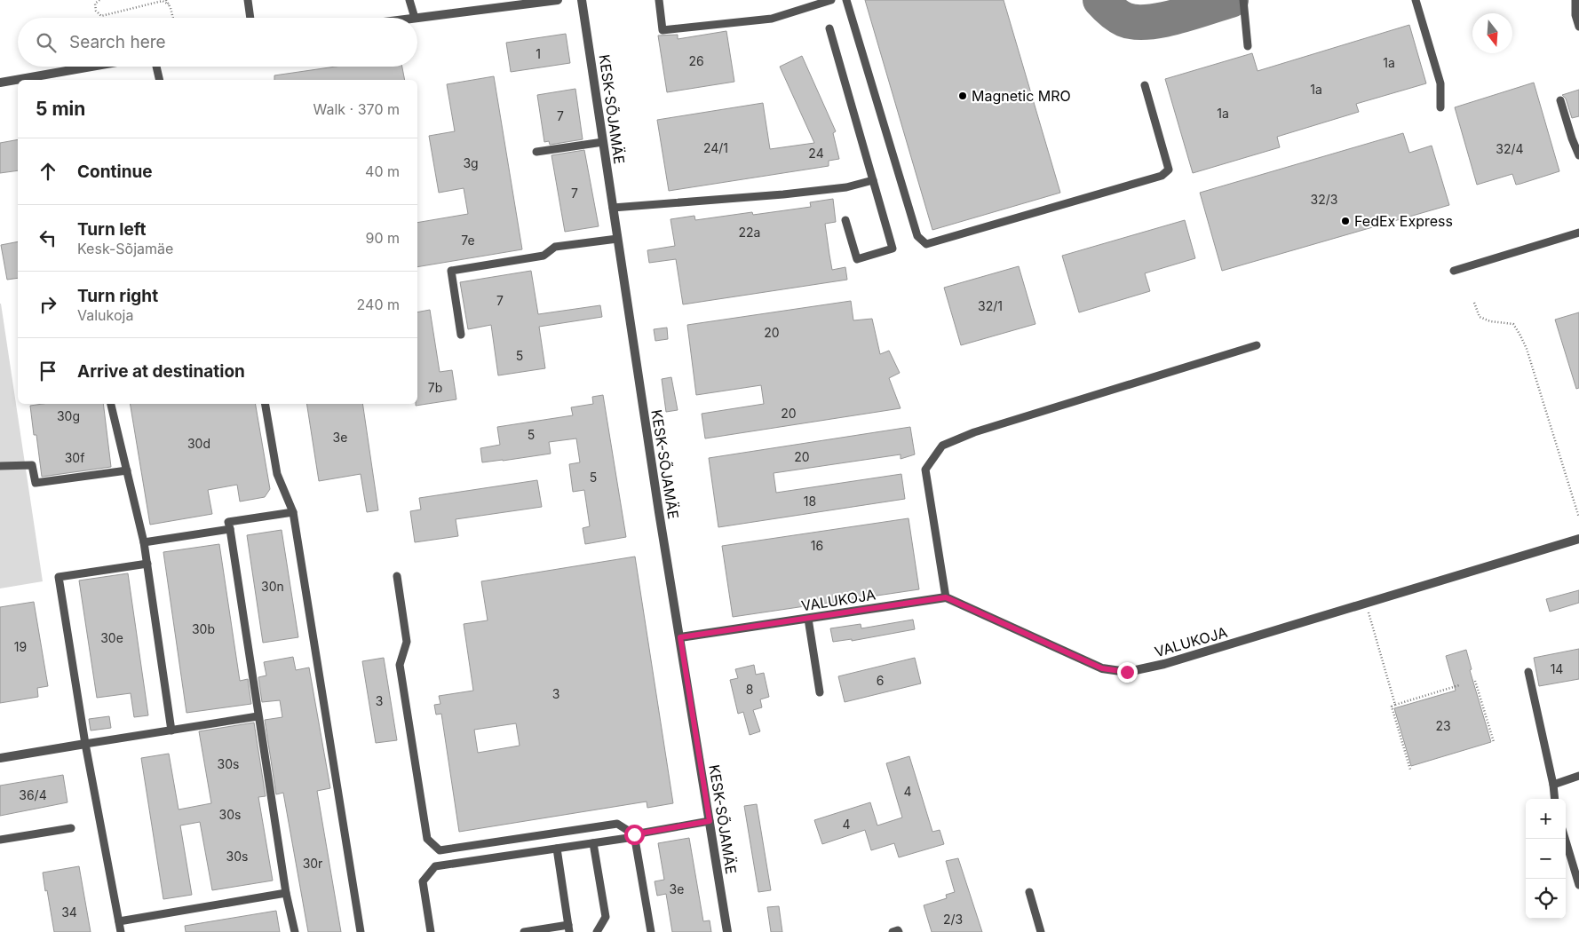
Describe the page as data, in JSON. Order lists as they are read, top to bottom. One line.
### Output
{"streets":{"street":["KESK-SÕJAMÄE","VALUKOJA"]},"crossings":[["KESK-SÕJAMÄE","VALUKOJA"]],"places":["Magnetic MRO","FedEx Express"],"house_numbers":["1","26","1a","1a","1a","7","24/1","32/4","24","3g","7","32/3","22a","7e","7","32/1","20","5","7b","20","30g","5","3e","30d","20","30f","5","18","16","30n","30b","30e","19","14","6","8","3","3","23","30s","4","36/4","30s","4","30s","30r","3e","34","2/3"],"north":"bottom","page":{"search":"Search here","heading":["5 min","Walk · 370 m"],"list":[["Continue","40 m"],["Turn left","Kesk-Sõjamäe","90 m"],["Turn right","Valukoja","240 m"],"Arrive at destination"],"map_buttons":["+","−"]}}
